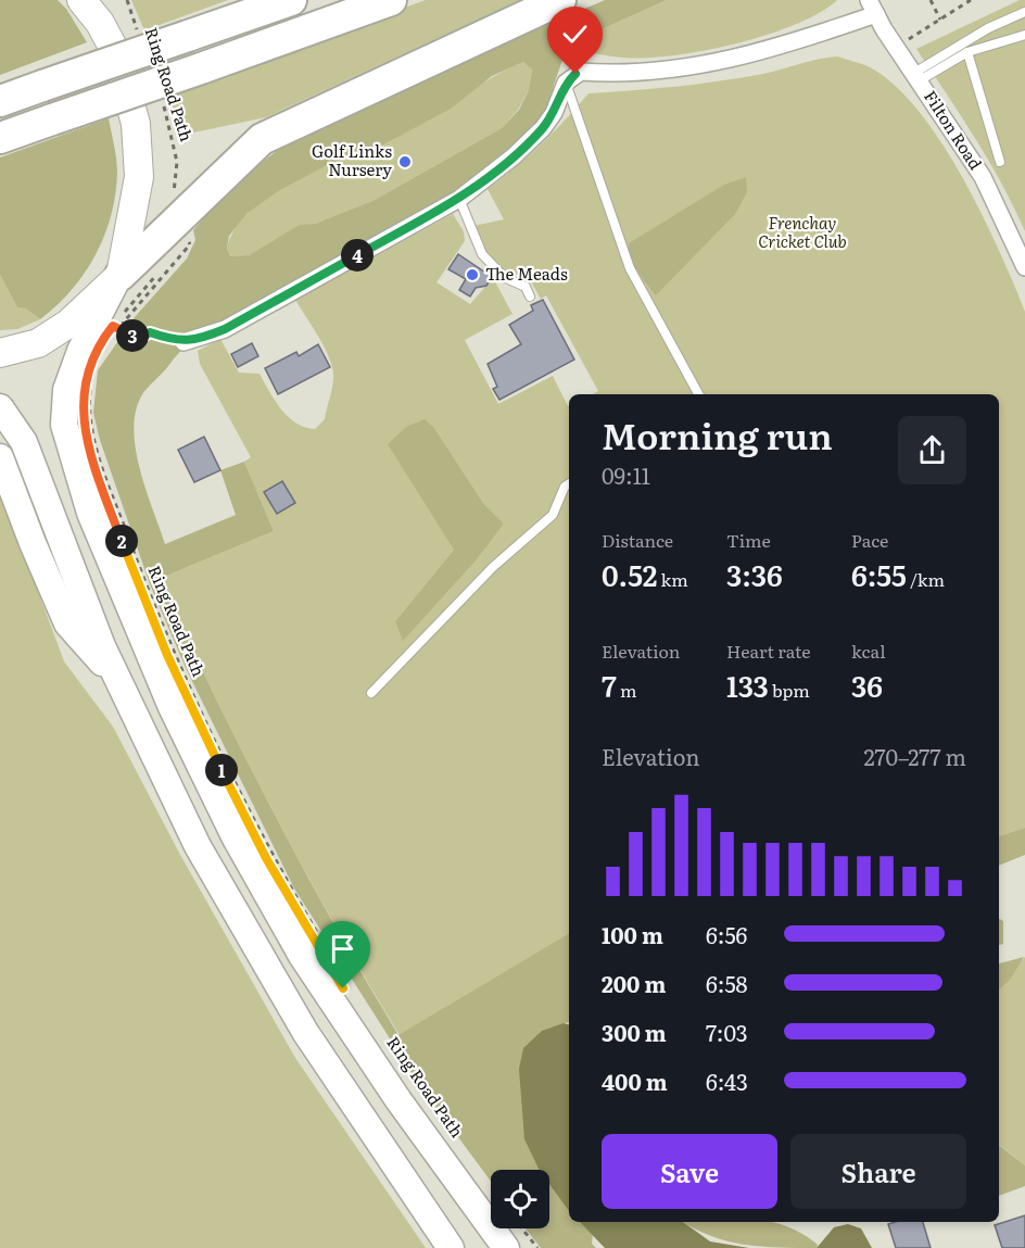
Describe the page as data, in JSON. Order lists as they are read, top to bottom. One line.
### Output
{"streets":{"street":["Filton Road"],"path":["Ring Road Path"]},"parks":["Frenchay Cricket Club"],"places":["Golf Links Nursery","The Meads"],"page":{"pins":["4","3","2","1"],"heading":["Morning run","09:11"],"stats":[["Distance","0.52 km"],["Time","3:36"],["Pace","6:55 /km"],["Elevation","7 m"],["Heart rate","133 bpm"],["kcal","36"]],"chart":["Elevation","270–277 m"],"list":[{"name":"100 m","note":"6:56"},{"name":"200 m","note":"6:58"},{"name":"300 m","note":"7:03"},{"name":"400 m","note":"6:43"}],"buttons":["Save","Share"]}}
